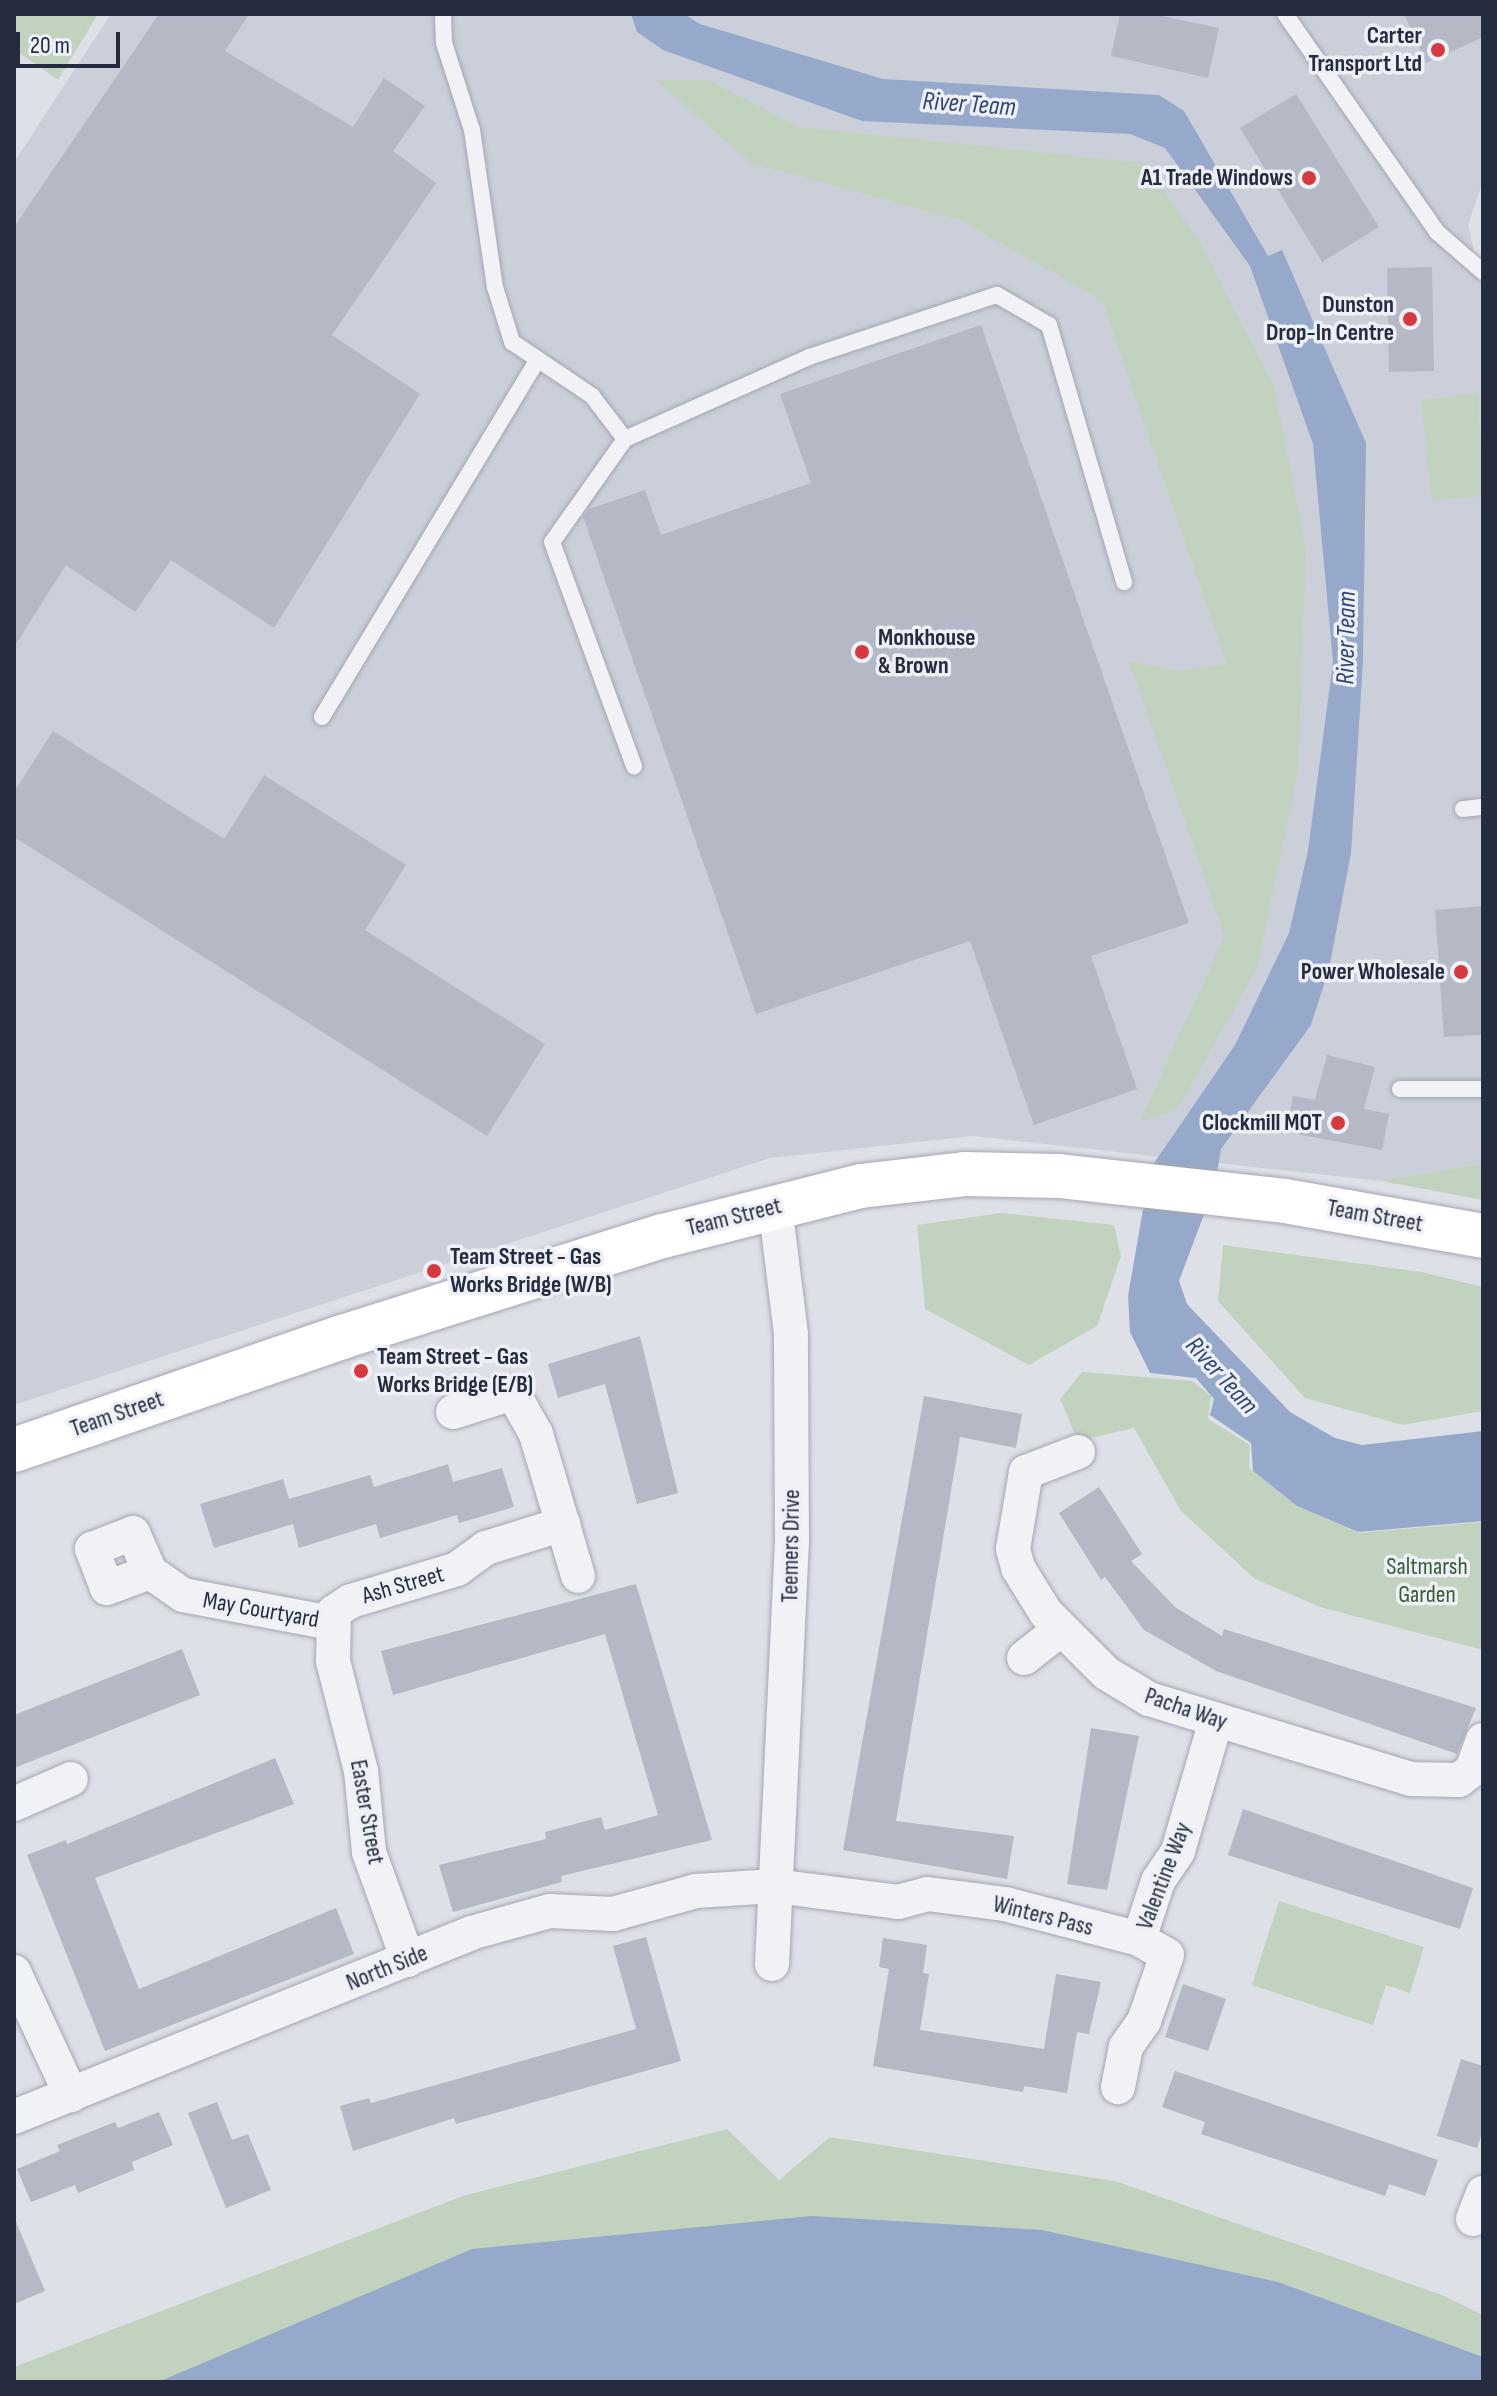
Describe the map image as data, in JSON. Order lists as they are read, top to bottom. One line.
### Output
{"streets":{"street":["Team Street","Teemers Drive","Ash Street","May Courtyard","Pacha Way","Easter Street","Valentine Way","Winters Pass","North Side"]},"crossings":[["Team Street","Teemers Drive"],["Teemers Drive","Winters Pass"],["Teemers Drive","North Side"],["Ash Street","May Courtyard"],["Ash Street","Easter Street"],["May Courtyard","Easter Street"],["Pacha Way","Valentine Way"],["Easter Street","North Side"],["Valentine Way","Winters Pass"],["Winters Pass","North Side"]],"water":["River Team"],"parks":["Saltmarsh Garden"],"places":["Carter Transport Ltd","A1 Trade Windows","Dunston Drop-In Centre","Monkhouse & Brown","Power Wholesale","Clockmill MOT","Team Street - Gas Works Bridge (W/B)","Team Street - Gas Works Bridge (E/B)"],"scale_bar":"20 m"}
